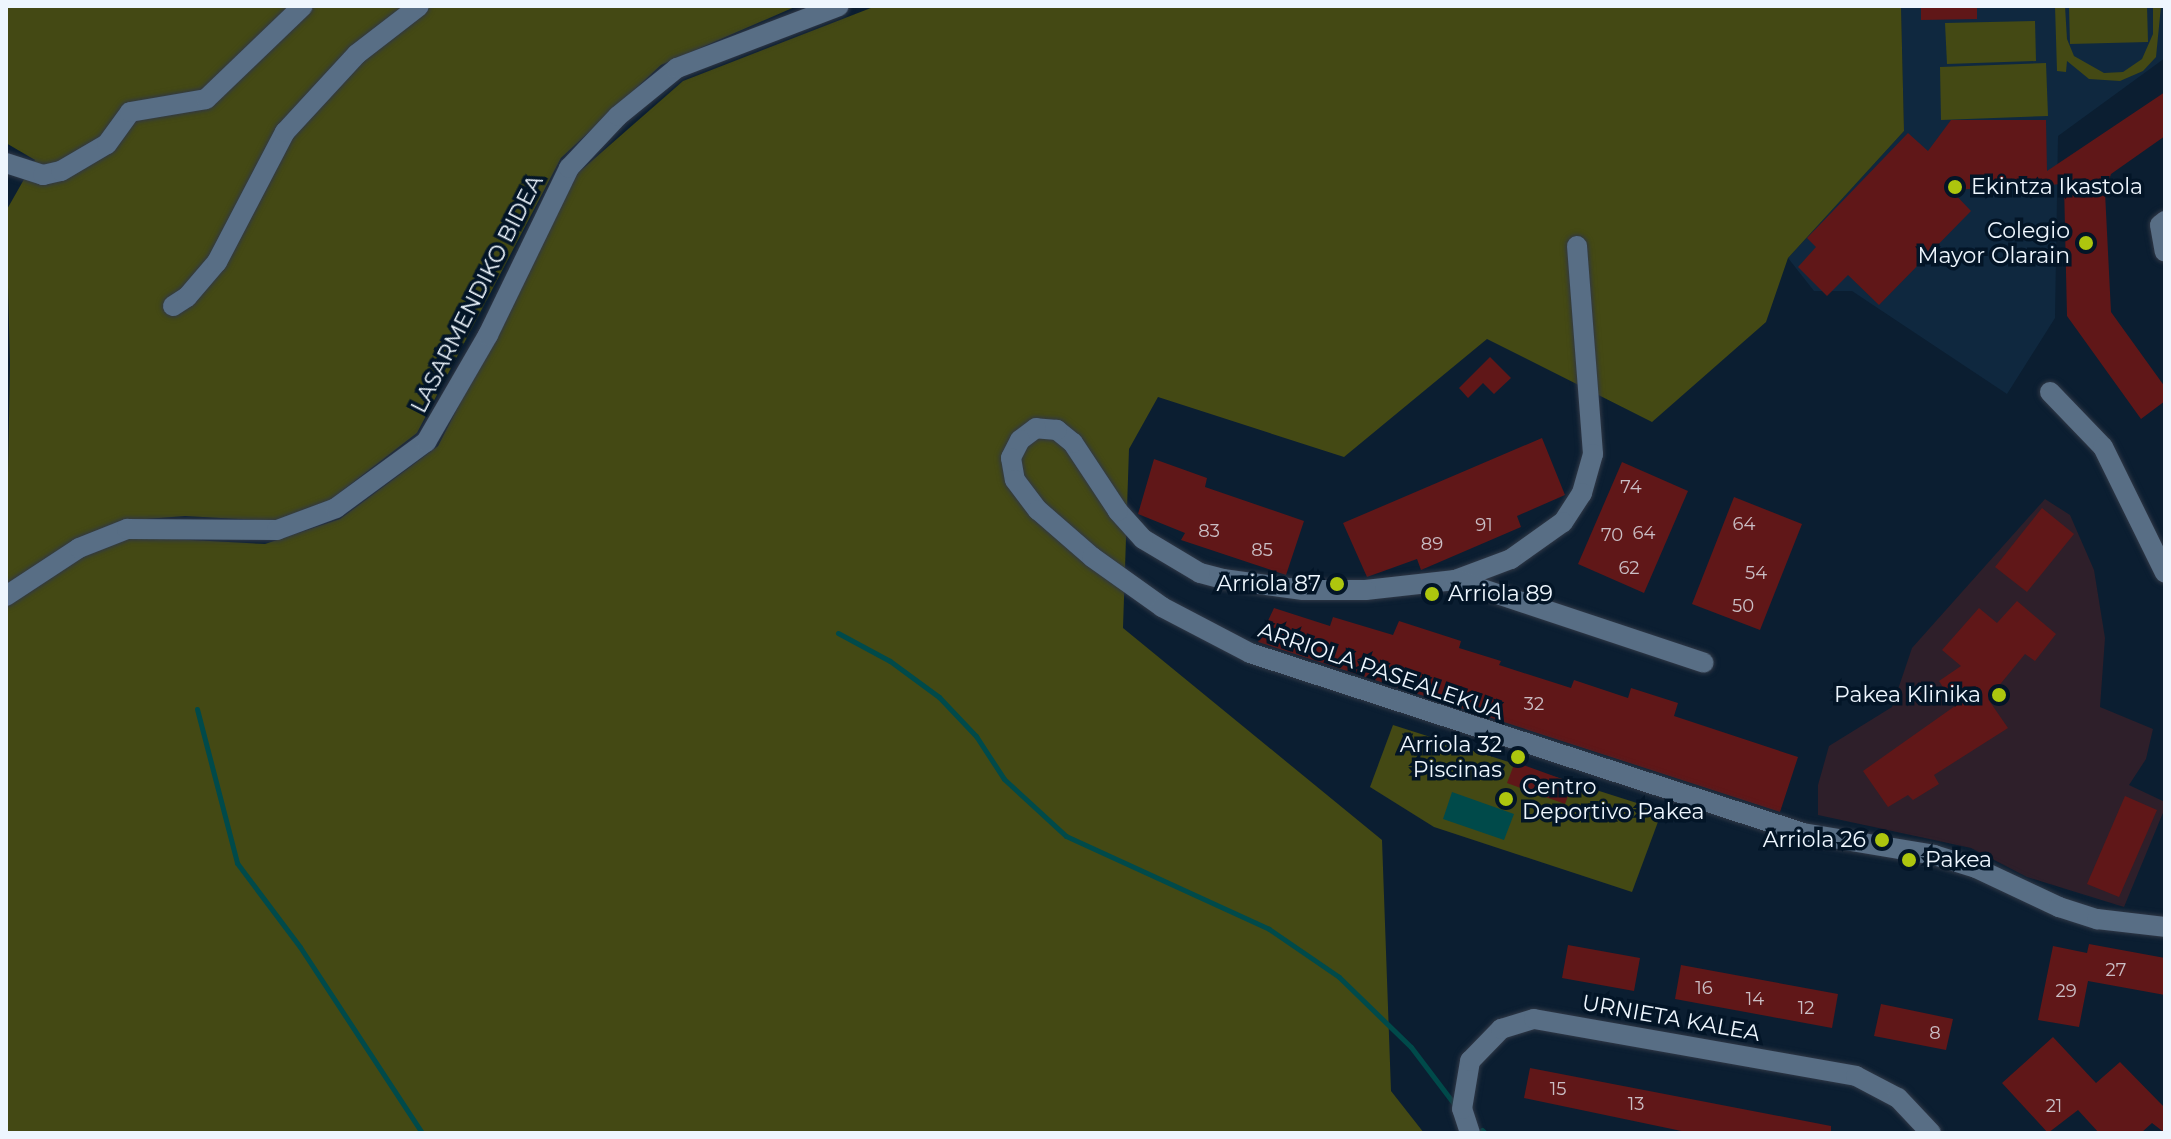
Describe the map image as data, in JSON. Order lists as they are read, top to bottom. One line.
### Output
{"streets":{"street":["LASARMENDIKO BIDEA","ARRIOLA PASEALEKUA","URNIETA KALEA"]},"places":["Ekintza Ikastola","Colegio Mayor Olarain","Arriola 87","Arriola 89","Pakea Klinika","Arriola 32 Piscinas","Centro Deportivo Pakea","Arriola 26","Pakea"],"house_numbers":["74","64","91","83","64","70","89","85","62","54","50","32","27","16","29","14","12","8","15","13","21"]}
